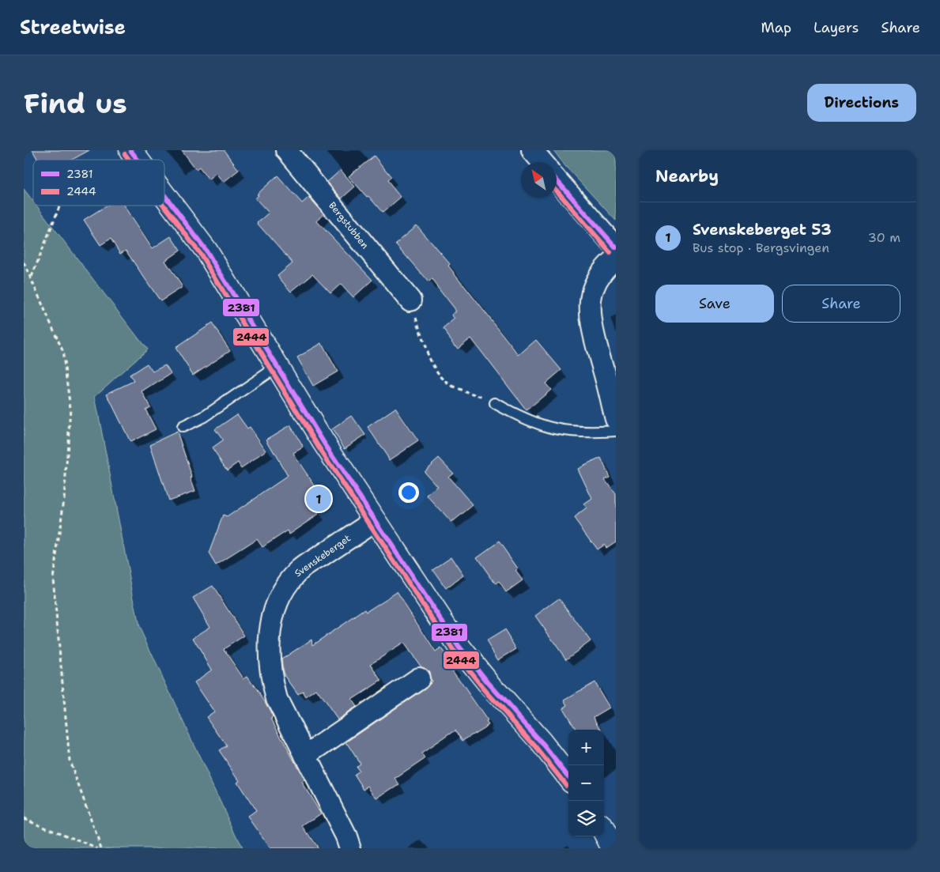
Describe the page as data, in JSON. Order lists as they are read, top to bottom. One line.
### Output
{"streets":{"street":["Bergstubben","Svenskeberget"]},"lines":["transit line 2381","transit line 2444"],"legend":["2381","2444"],"north":"top left","page":{"header":"Streetwise","nav":["Map","Layers","Share"],"buttons":["Directions",["Save","Share"]],"title":"Find us","heading":"Nearby","list":[{"mark":"1","name":"Svenskeberget 53","note":"Bus stop · Bergsvingen","value":"30 m"}],"pins":"1","map_buttons":["+","−"]}}
